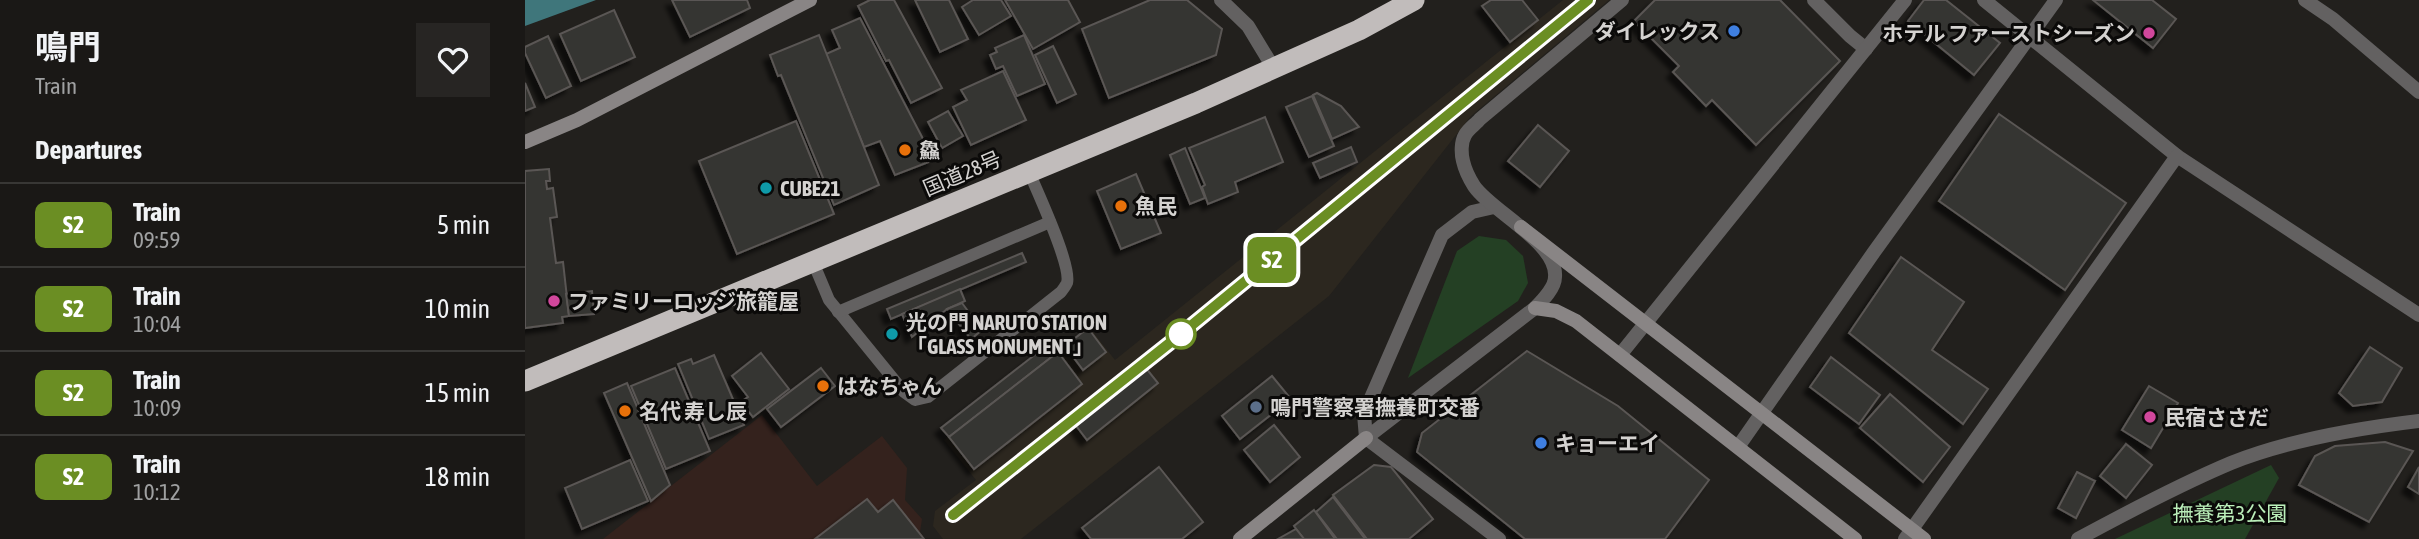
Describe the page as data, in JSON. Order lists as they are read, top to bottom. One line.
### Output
{"streets":{"highway":["国道28号"]},"parks":["撫養第3公園"],"places":["ダイレックス","ホテル ファーストシーズン","鱻","CUBE21","魚民","ファミリーロッジ旅籠屋","光の門 NARUTO STATION 「GLASS MONUMENT」","はなちゃん","鳴門警察署撫養町交番","名代 寿し辰","民宿ささだ","キョーエイ"],"page":{"heading":[["鳴門","Train"],"Departures"],"on_map":"S2","list":[{"mark":"S2","name":"Train","note":"09:59","value":"5 min"},{"mark":"S2","name":"Train","note":"10:04","value":"10 min"},{"mark":"S2","name":"Train","note":"10:09","value":"15 min"},{"mark":"S2","name":"Train","note":"10:12","value":"18 min"}]}}
